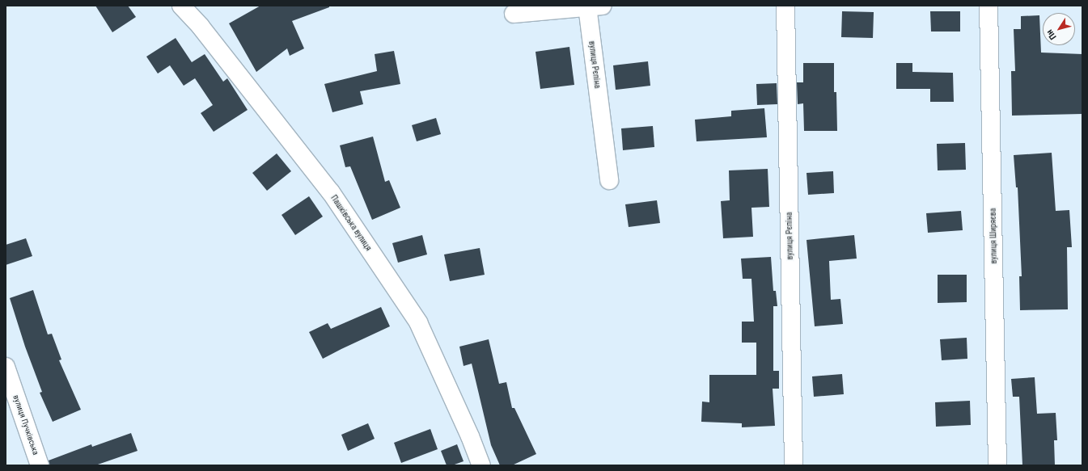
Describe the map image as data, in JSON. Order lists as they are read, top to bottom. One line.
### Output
{"streets":{"street":["вулиця Рєпіна","Пашківська вулиця","вулиця Ширяєва","вулиця Пучківська"]},"north":"bottom left"}
